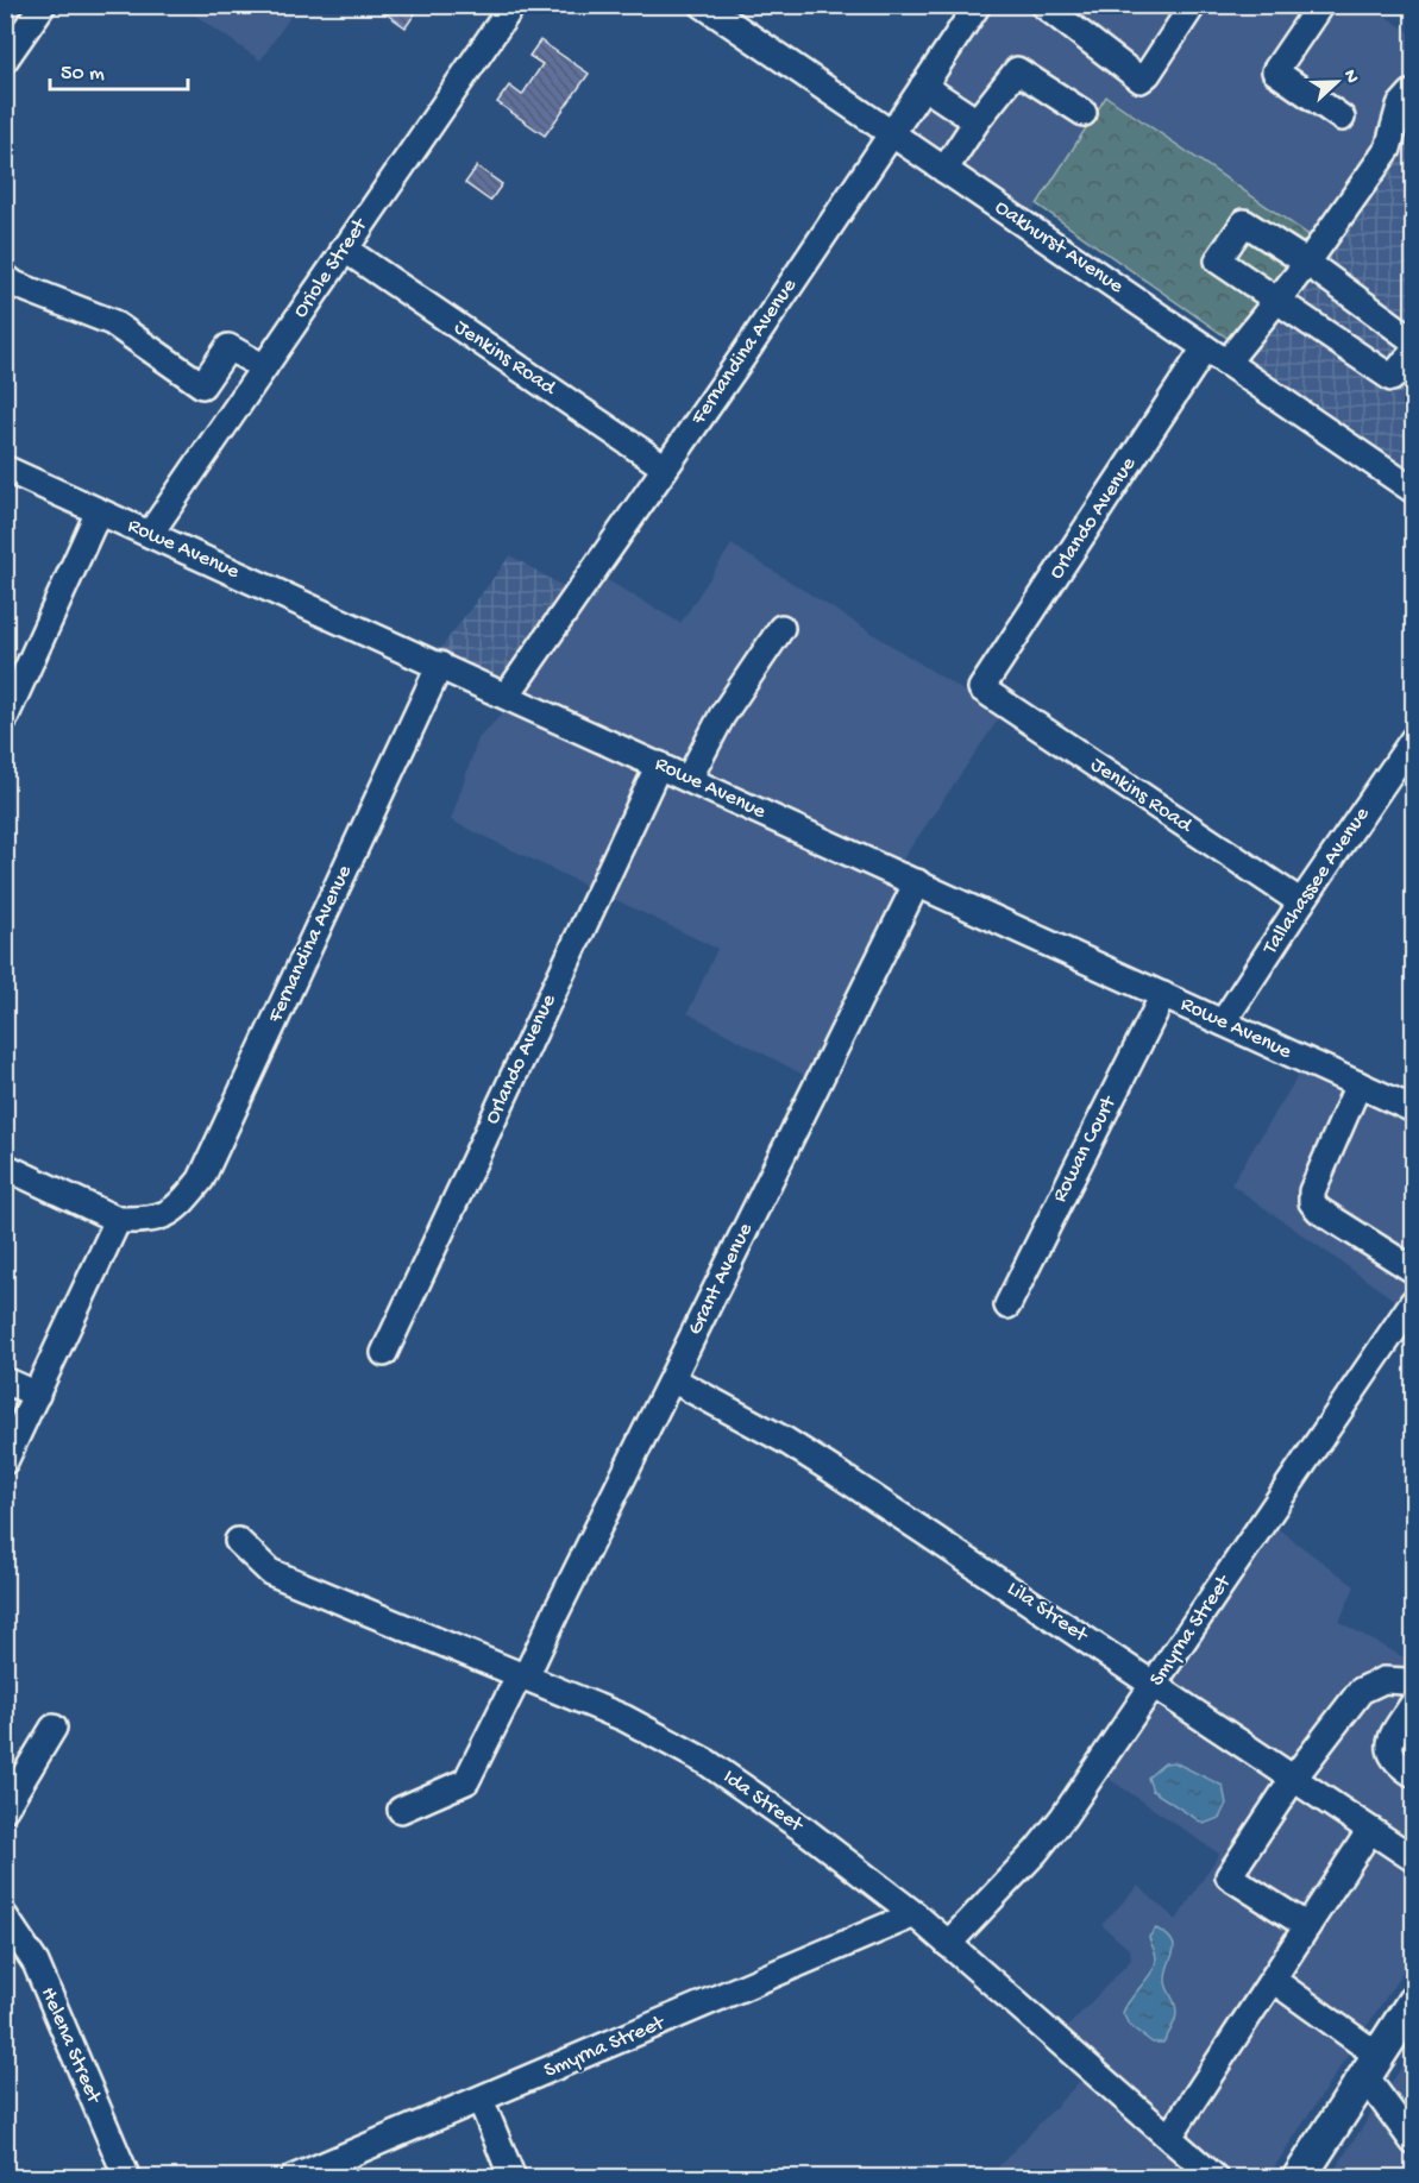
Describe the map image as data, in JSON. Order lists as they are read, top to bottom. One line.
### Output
{"streets":{"street":["Oakhurst Avenue","Oriole Street","Fernandina Avenue","Jenkins Road","Orlando Avenue","Rowe Avenue","Tallahassee Avenue","Rowan Court","Grant Avenue","Lila Street","Smyrna Street","Ida Street","Helena Street"]},"crossings":[["Oakhurst Avenue","Fernandina Avenue"],["Oakhurst Avenue","Orlando Avenue"],["Oriole Street","Jenkins Road"],["Oriole Street","Rowe Avenue"],["Fernandina Avenue","Jenkins Road"],["Fernandina Avenue","Rowe Avenue"],["Jenkins Road","Orlando Avenue"],["Jenkins Road","Tallahassee Avenue"],["Orlando Avenue","Rowe Avenue"],["Rowe Avenue","Tallahassee Avenue"],["Rowe Avenue","Rowan Court"],["Rowe Avenue","Grant Avenue"],["Grant Avenue","Lila Street"],["Grant Avenue","Ida Street"],["Lila Street","Smyrna Street"],["Smyrna Street","Ida Street"]],"scale_bar":"50 m","north":"right"}
